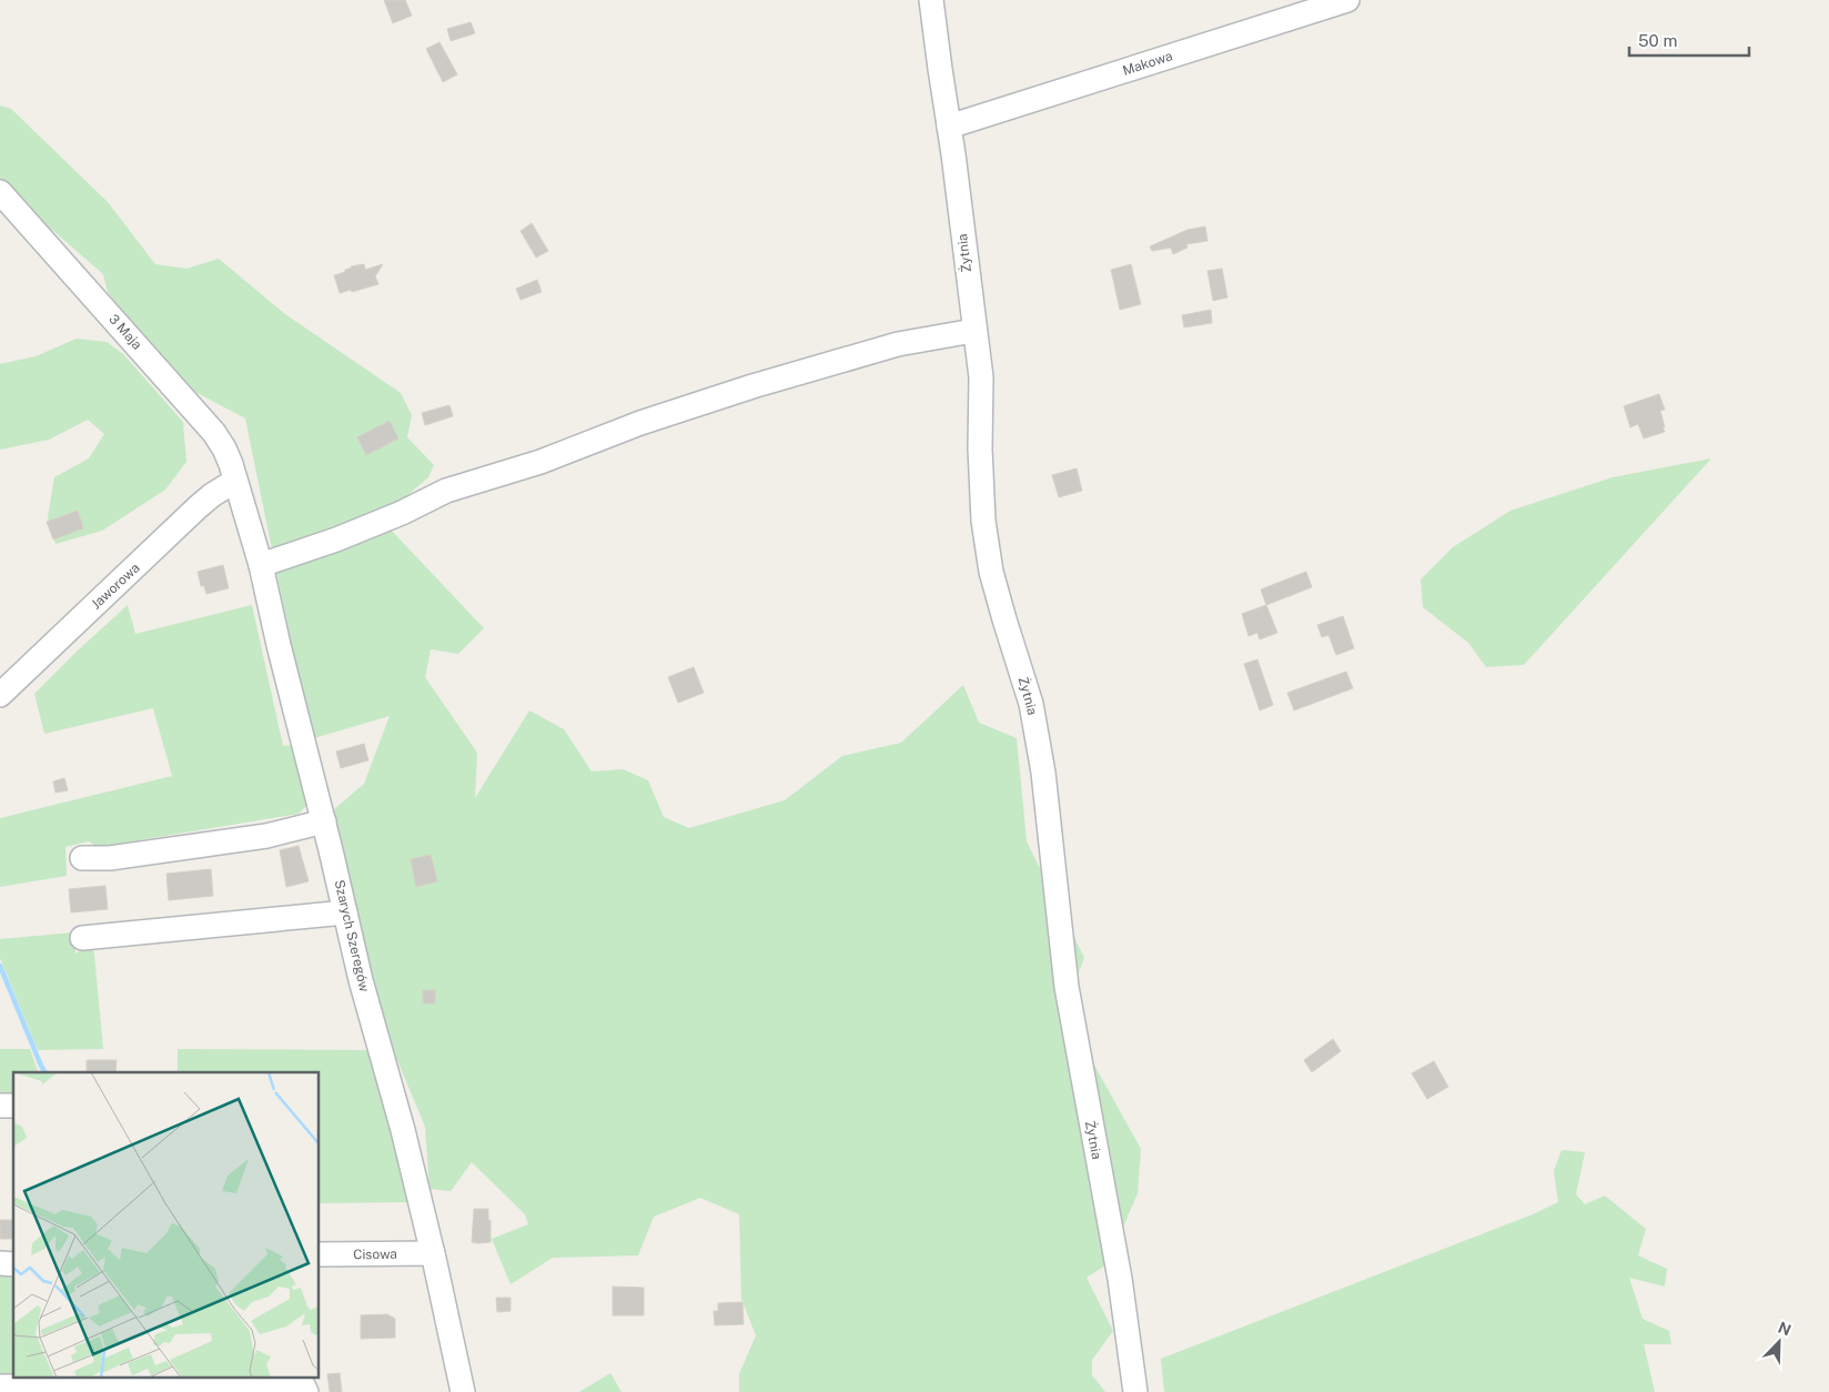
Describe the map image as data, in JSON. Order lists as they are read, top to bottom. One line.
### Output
{"streets":{"street":["Makowa","Żytnia","3 Maja","Jaworowa","Szarych Szeregów","Cisowa"]},"crossings":[["Makowa","Żytnia"],["3 Maja","Jaworowa"],["3 Maja","Szarych Szeregów"],["Jaworowa","Szarych Szeregów"],["Szarych Szeregów","Cisowa"]],"scale_bar":"50 m","north":"top right"}
